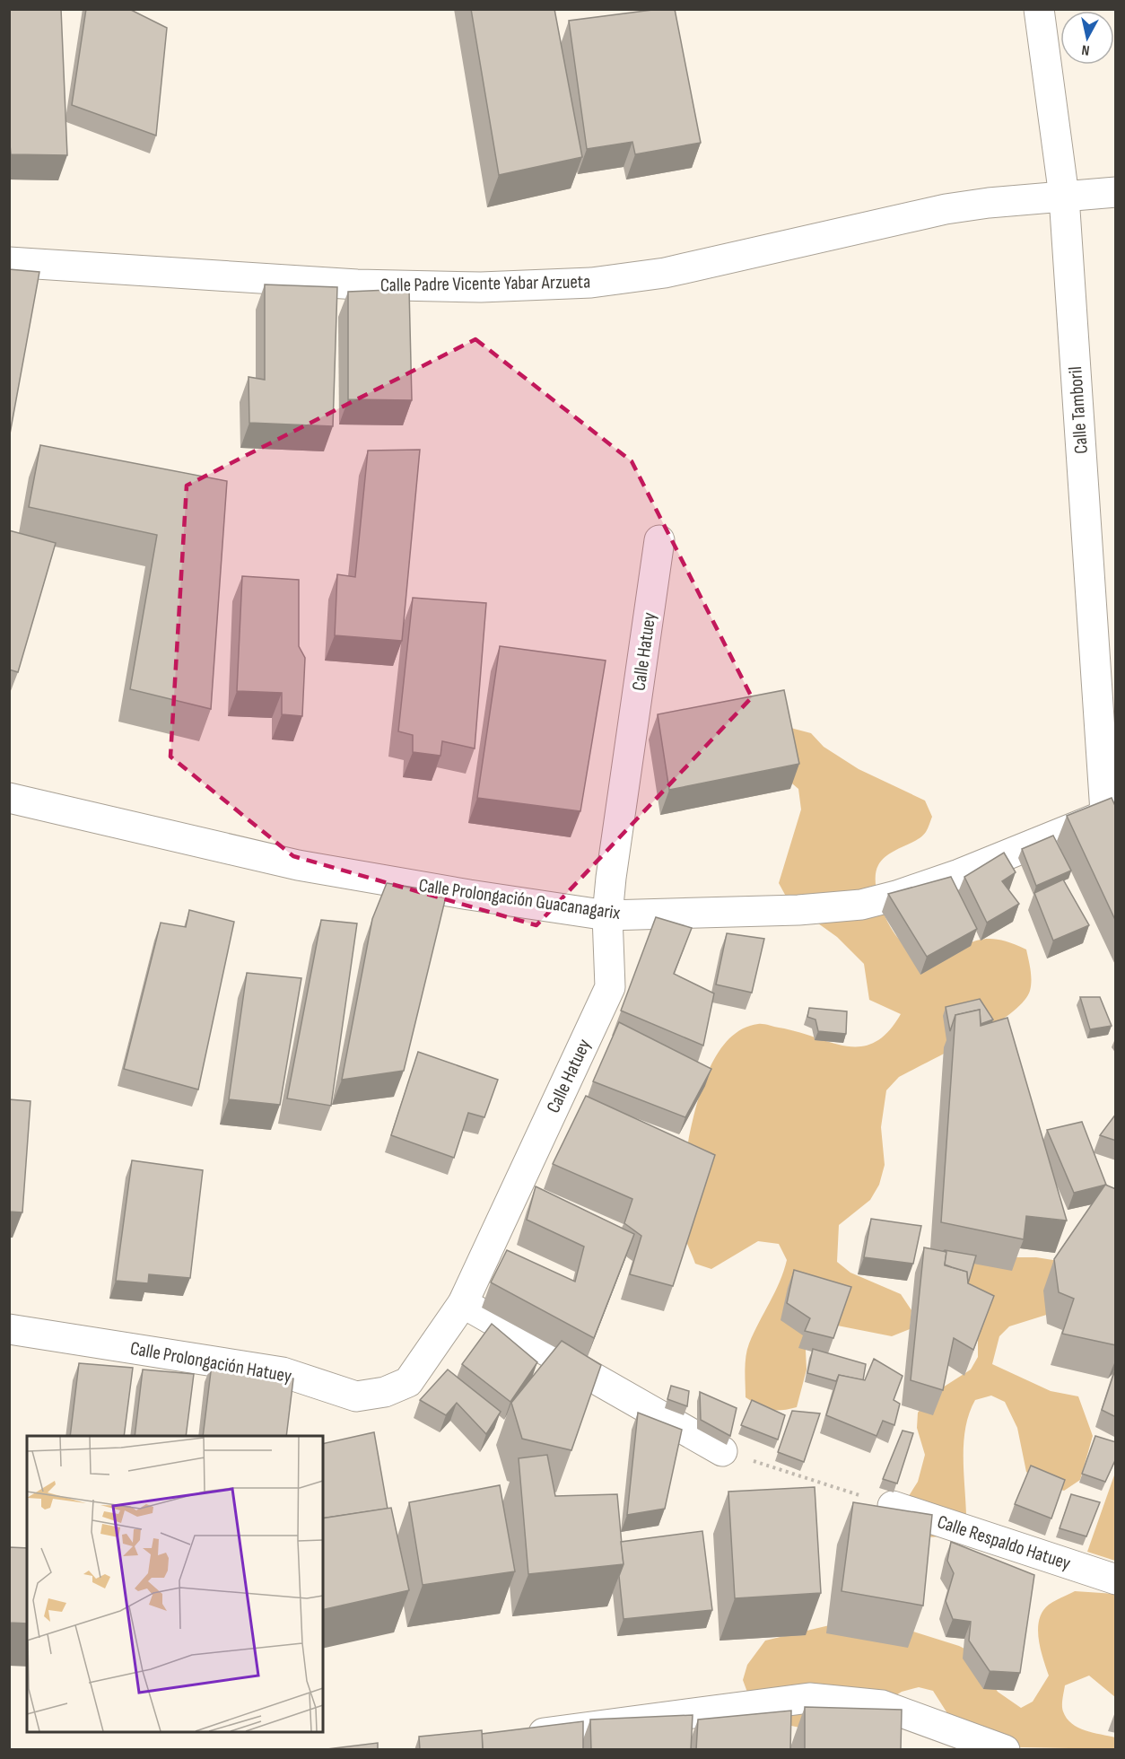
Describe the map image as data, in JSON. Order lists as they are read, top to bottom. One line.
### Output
{"streets":{"street":["Calle Padre Vicente Yabar Arzueta","Calle Tamboril","Calle Hatuey","Calle Prolongación Guacanagarix","Calle Prolongación Hatuey","Calle Respaldo Hatuey"]},"crossings":[["Calle Padre Vicente Yabar Arzueta","Calle Tamboril"],["Calle Tamboril","Calle Prolongación Guacanagarix"],["Calle Hatuey","Calle Prolongación Guacanagarix"],["Calle Hatuey","Calle Prolongación Hatuey"]],"north":"bottom"}
